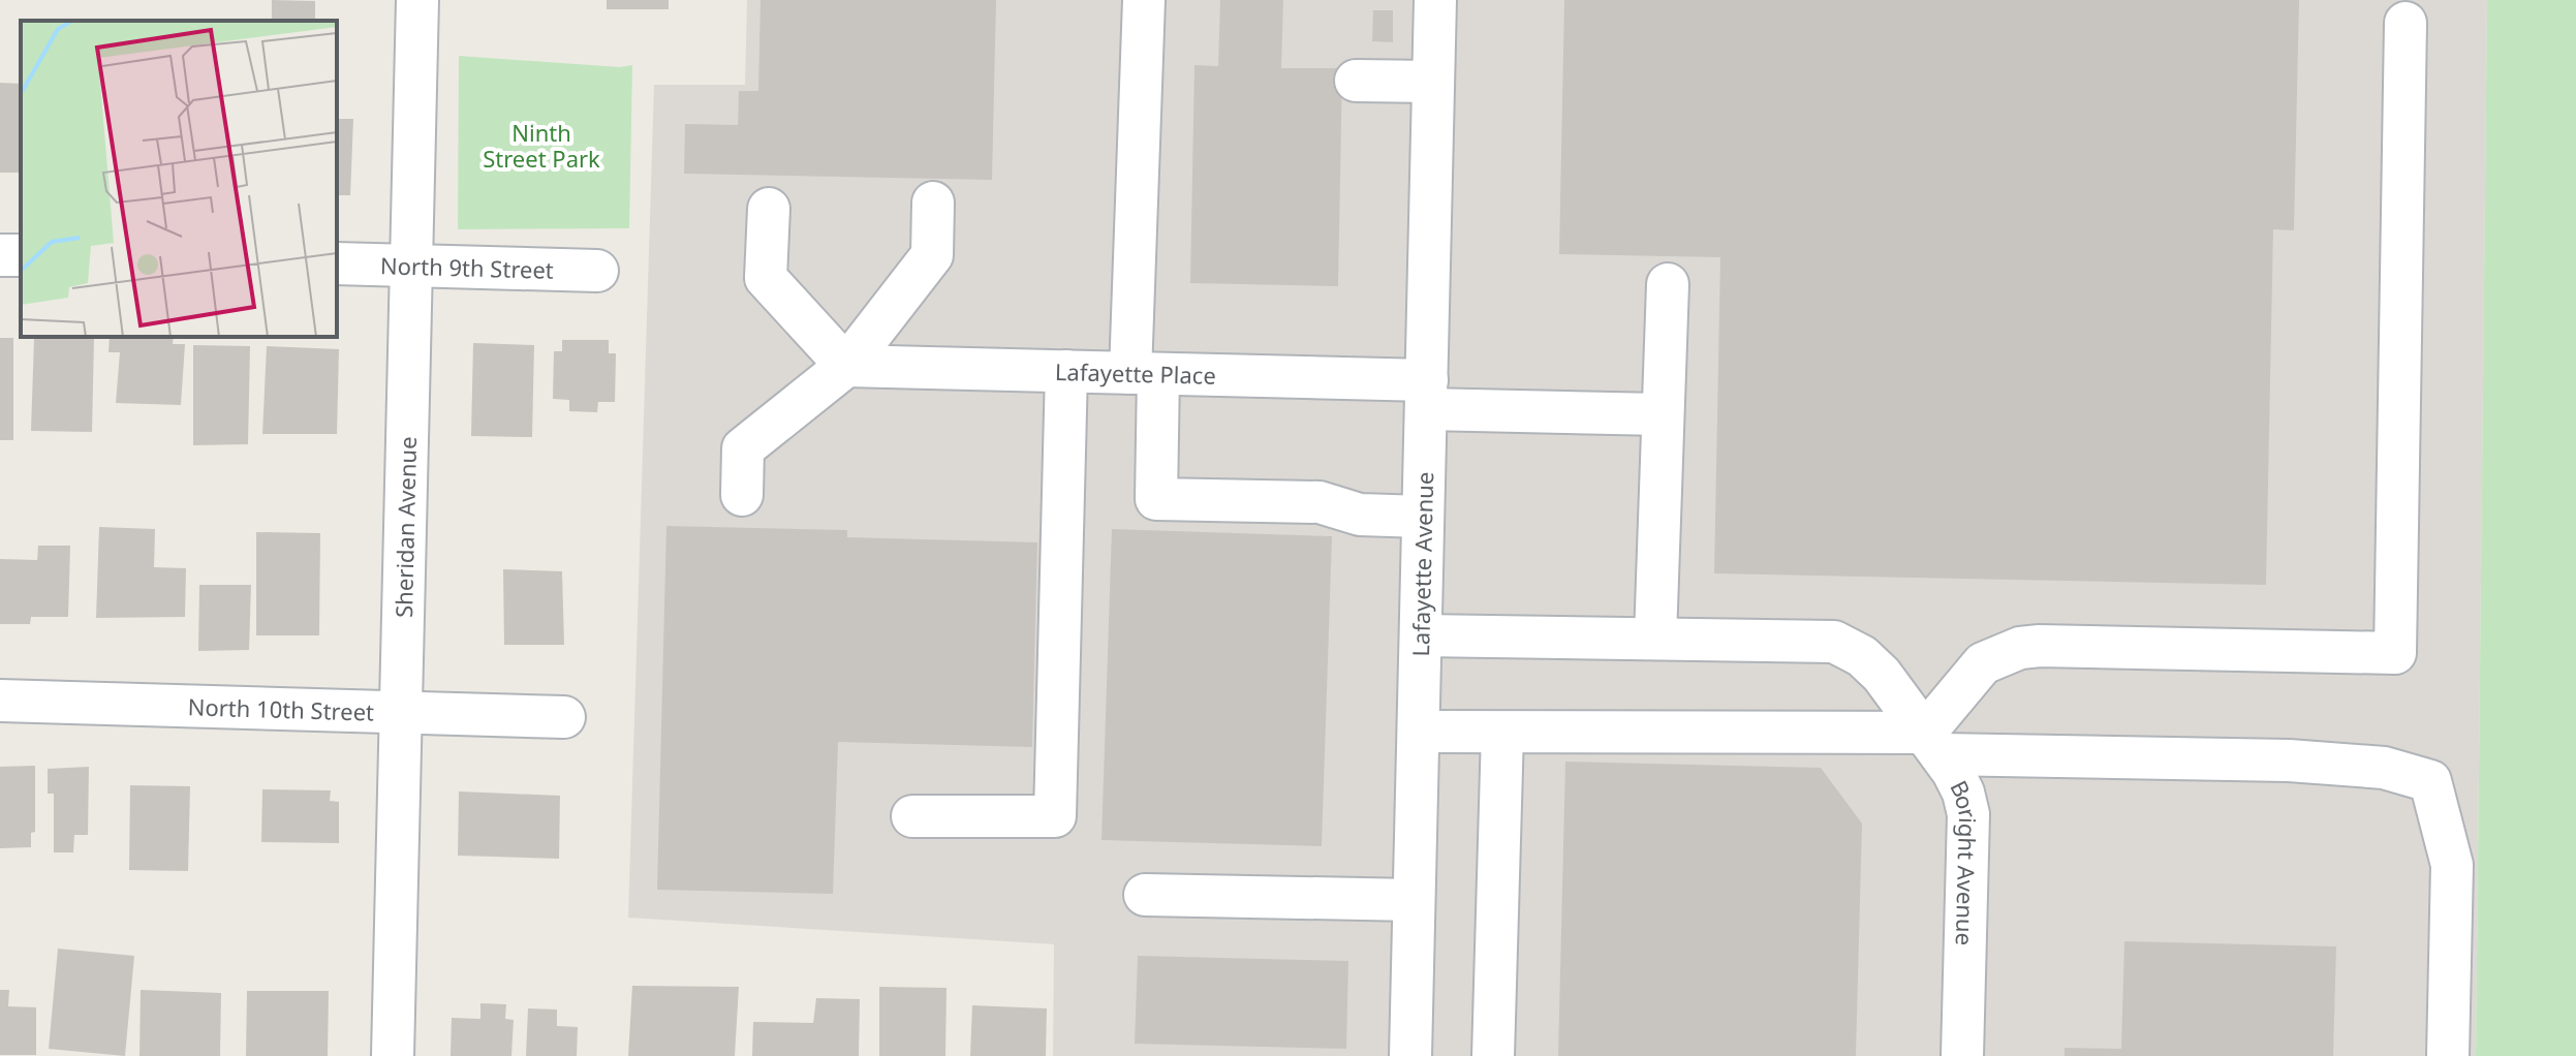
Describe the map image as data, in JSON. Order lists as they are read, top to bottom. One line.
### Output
{"streets":{"street":["North 9th Street","Lafayette Place","Sheridan Avenue","Lafayette Avenue","North 10th Street","Boright Avenue"]},"crossings":[["North 9th Street","Sheridan Avenue"],["Lafayette Place","Lafayette Avenue"],["Sheridan Avenue","North 10th Street"],["Lafayette Avenue","Boright Avenue"]],"parks":["Ninth Street Park"]}
